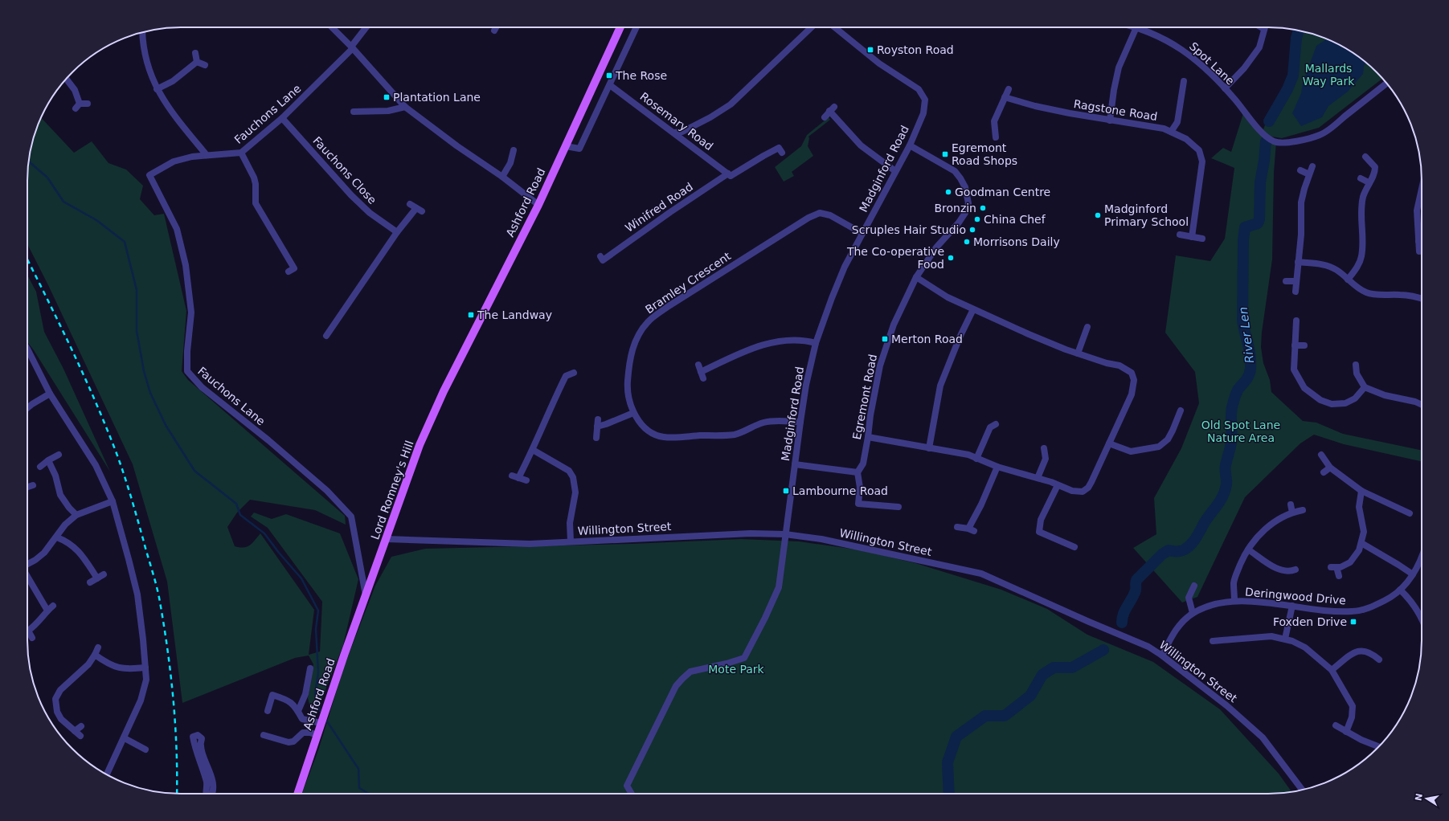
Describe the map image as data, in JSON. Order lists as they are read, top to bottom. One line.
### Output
{"streets":{"main road":["Ashford Road","Lord Romney's Hill"],"street":["Spot Lane","Ragstone Road","Fauchons Lane","Rosemary Road","Madginford Road","Fauchons Close","Winifred Road","Bramley Crescent","Egremont Road","Willington Street","Deringwood Drive"]},"crossings":[["Fauchons Lane","Fauchons Close"],["Fauchons Lane","Ashford Road"],["Fauchons Lane","Lord Romney's Hill"],["Rosemary Road","Winifred Road"],["Madginford Road","Bramley Crescent"],["Madginford Road","Egremont Road"],["Madginford Road","Willington Street"],["Ashford Road","Lord Romney's Hill"],["Lord Romney's Hill","Willington Street"],["Willington Street","Deringwood Drive"]],"water":["River Len"],"parks":["Mallards Way Park","Old Spot Lane Nature Area","Mote Park"],"places":{"transit":["Royston Road","The Rose","Plantation Lane","Egremont Road Shops","The Landway","Merton Road","Lambourne Road","Foxden Drive"],"other":["Goodman Centre","Bronzin","Madginford Primary School","China Chef","Scruples Hair Studio","Morrisons Daily","The Co-operative Food"]},"north":"left"}
